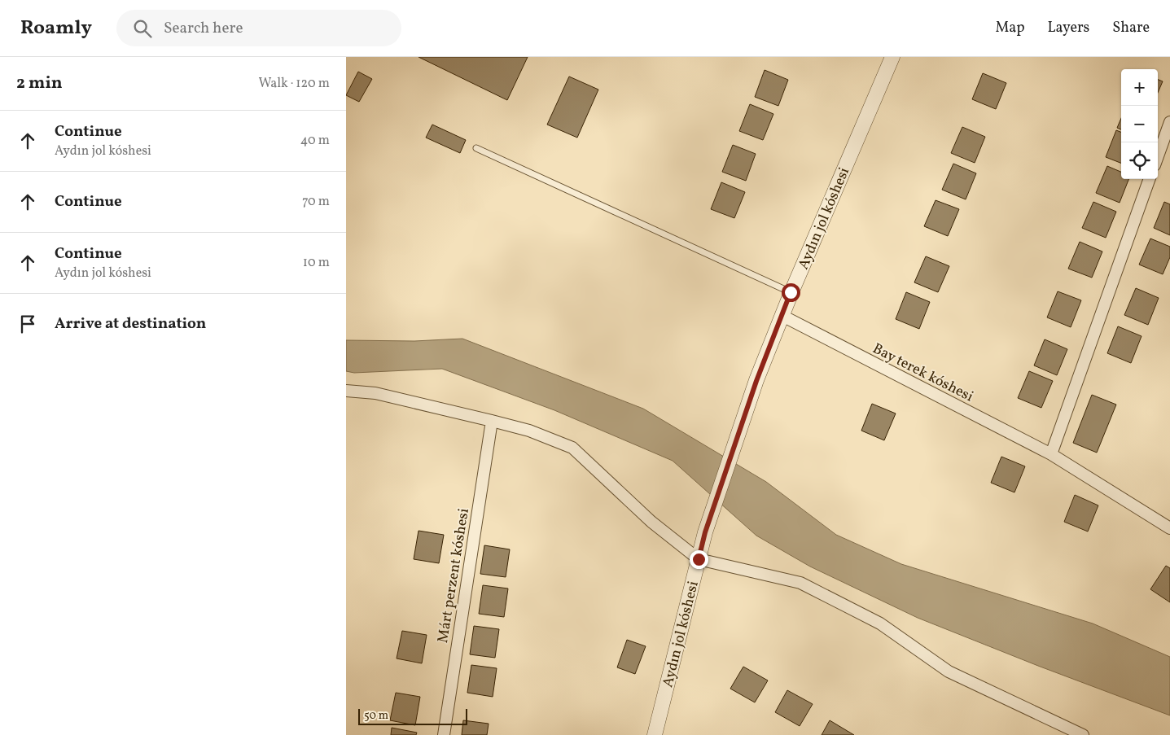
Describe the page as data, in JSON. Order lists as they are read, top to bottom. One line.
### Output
{"streets":{"street":["Aydın jol kóshesi","Bay terek kóshesi","Márt perzent kóshesi"]},"crossings":[["Aydın jol kóshesi","Bay terek kóshesi"]],"scale_bar":"50 m","page":{"header":"Roamly","search":"Search here","nav":["Map","Layers","Share"],"heading":["2 min","Walk · 120 m"],"map_buttons":["+","−"],"list":[["Continue","Aydın jol kóshesi","40 m"],["Continue","70 m"],["Continue","Aydın jol kóshesi","10 m"],"Arrive at destination"],"scale":"50 m"}}
